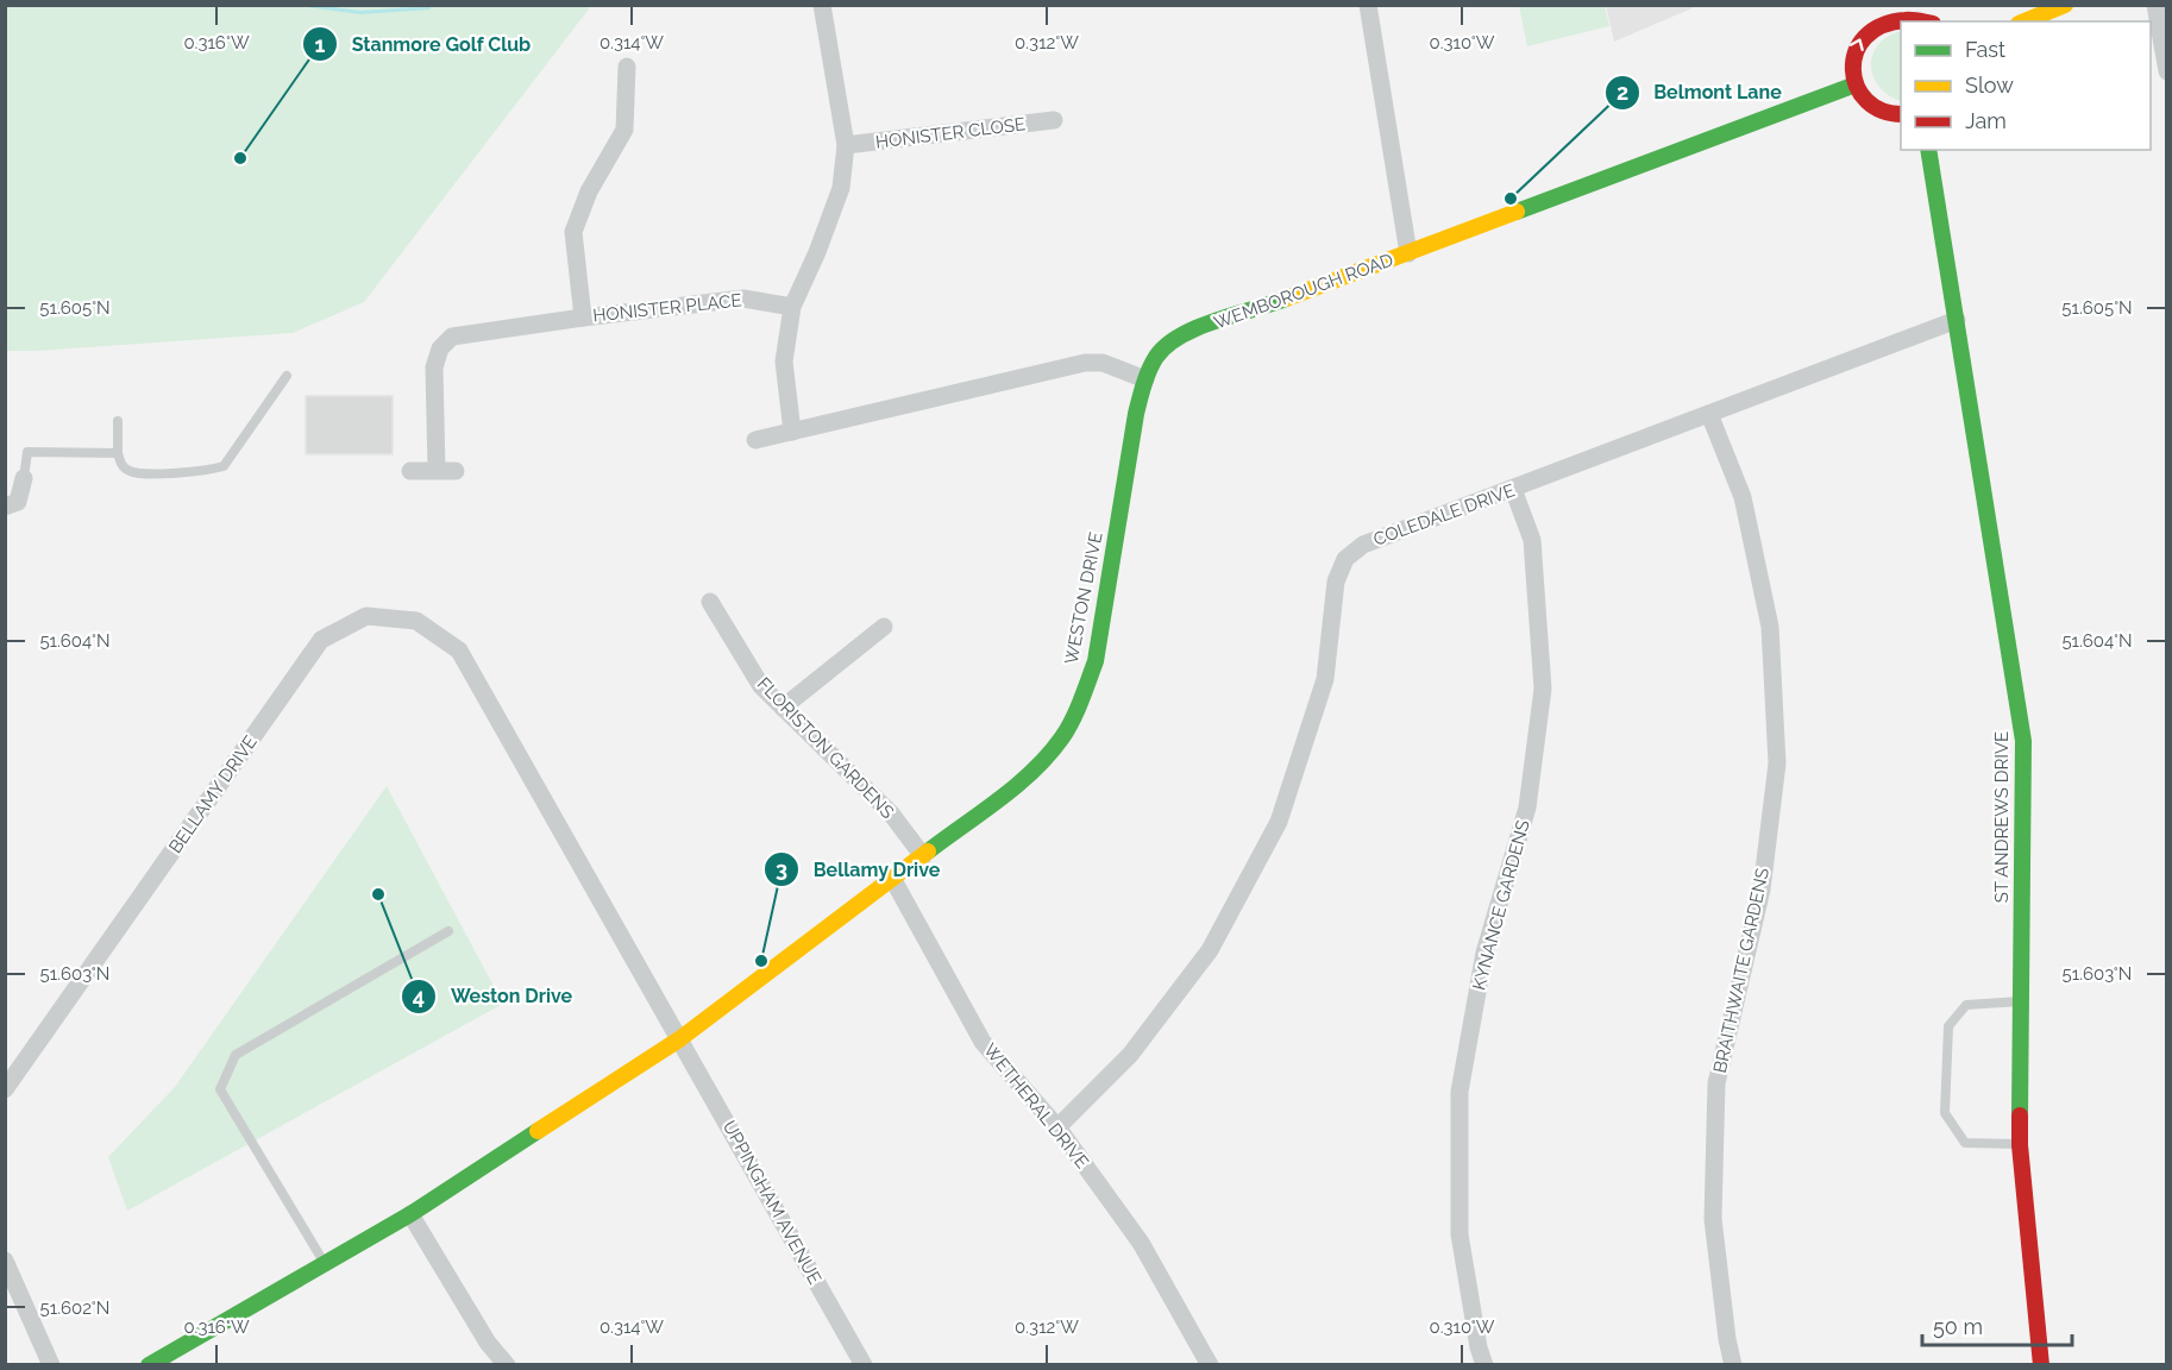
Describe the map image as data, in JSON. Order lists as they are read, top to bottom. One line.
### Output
{"streets":{"street":["HONISTER CLOSE","WEMBOROUGH ROAD","HONISTER PLACE","COLEDALE DRIVE","WESTON DRIVE","FLORISTON GARDENS","BELLAMY DRIVE","ST ANDREWS DRIVE","KYNANCE GARDENS","BRAITHWAITE GARDENS","WETHERAL DRIVE","UPPINGHAM AVENUE"]},"crossings":[["WEMBOROUGH ROAD","WESTON DRIVE"],["COLEDALE DRIVE","ST ANDREWS DRIVE"],["COLEDALE DRIVE","KYNANCE GARDENS"],["COLEDALE DRIVE","BRAITHWAITE GARDENS"],["COLEDALE DRIVE","WETHERAL DRIVE"],["WESTON DRIVE","FLORISTON GARDENS"],["WESTON DRIVE","BELLAMY DRIVE"],["WESTON DRIVE","WETHERAL DRIVE"],["WESTON DRIVE","UPPINGHAM AVENUE"],["BELLAMY DRIVE","UPPINGHAM AVENUE"]],"places":["Stanmore Golf Club","Belmont Lane","Weston Drive","Bellamy Drive"],"legend":["Fast","Slow","Jam"],"scale_bar":"50 m","coordinates":["0.316°W","0.314°W","0.312°W","0.310°W","51.605°N","51.604°N","51.603°N","51.602°N"]}
